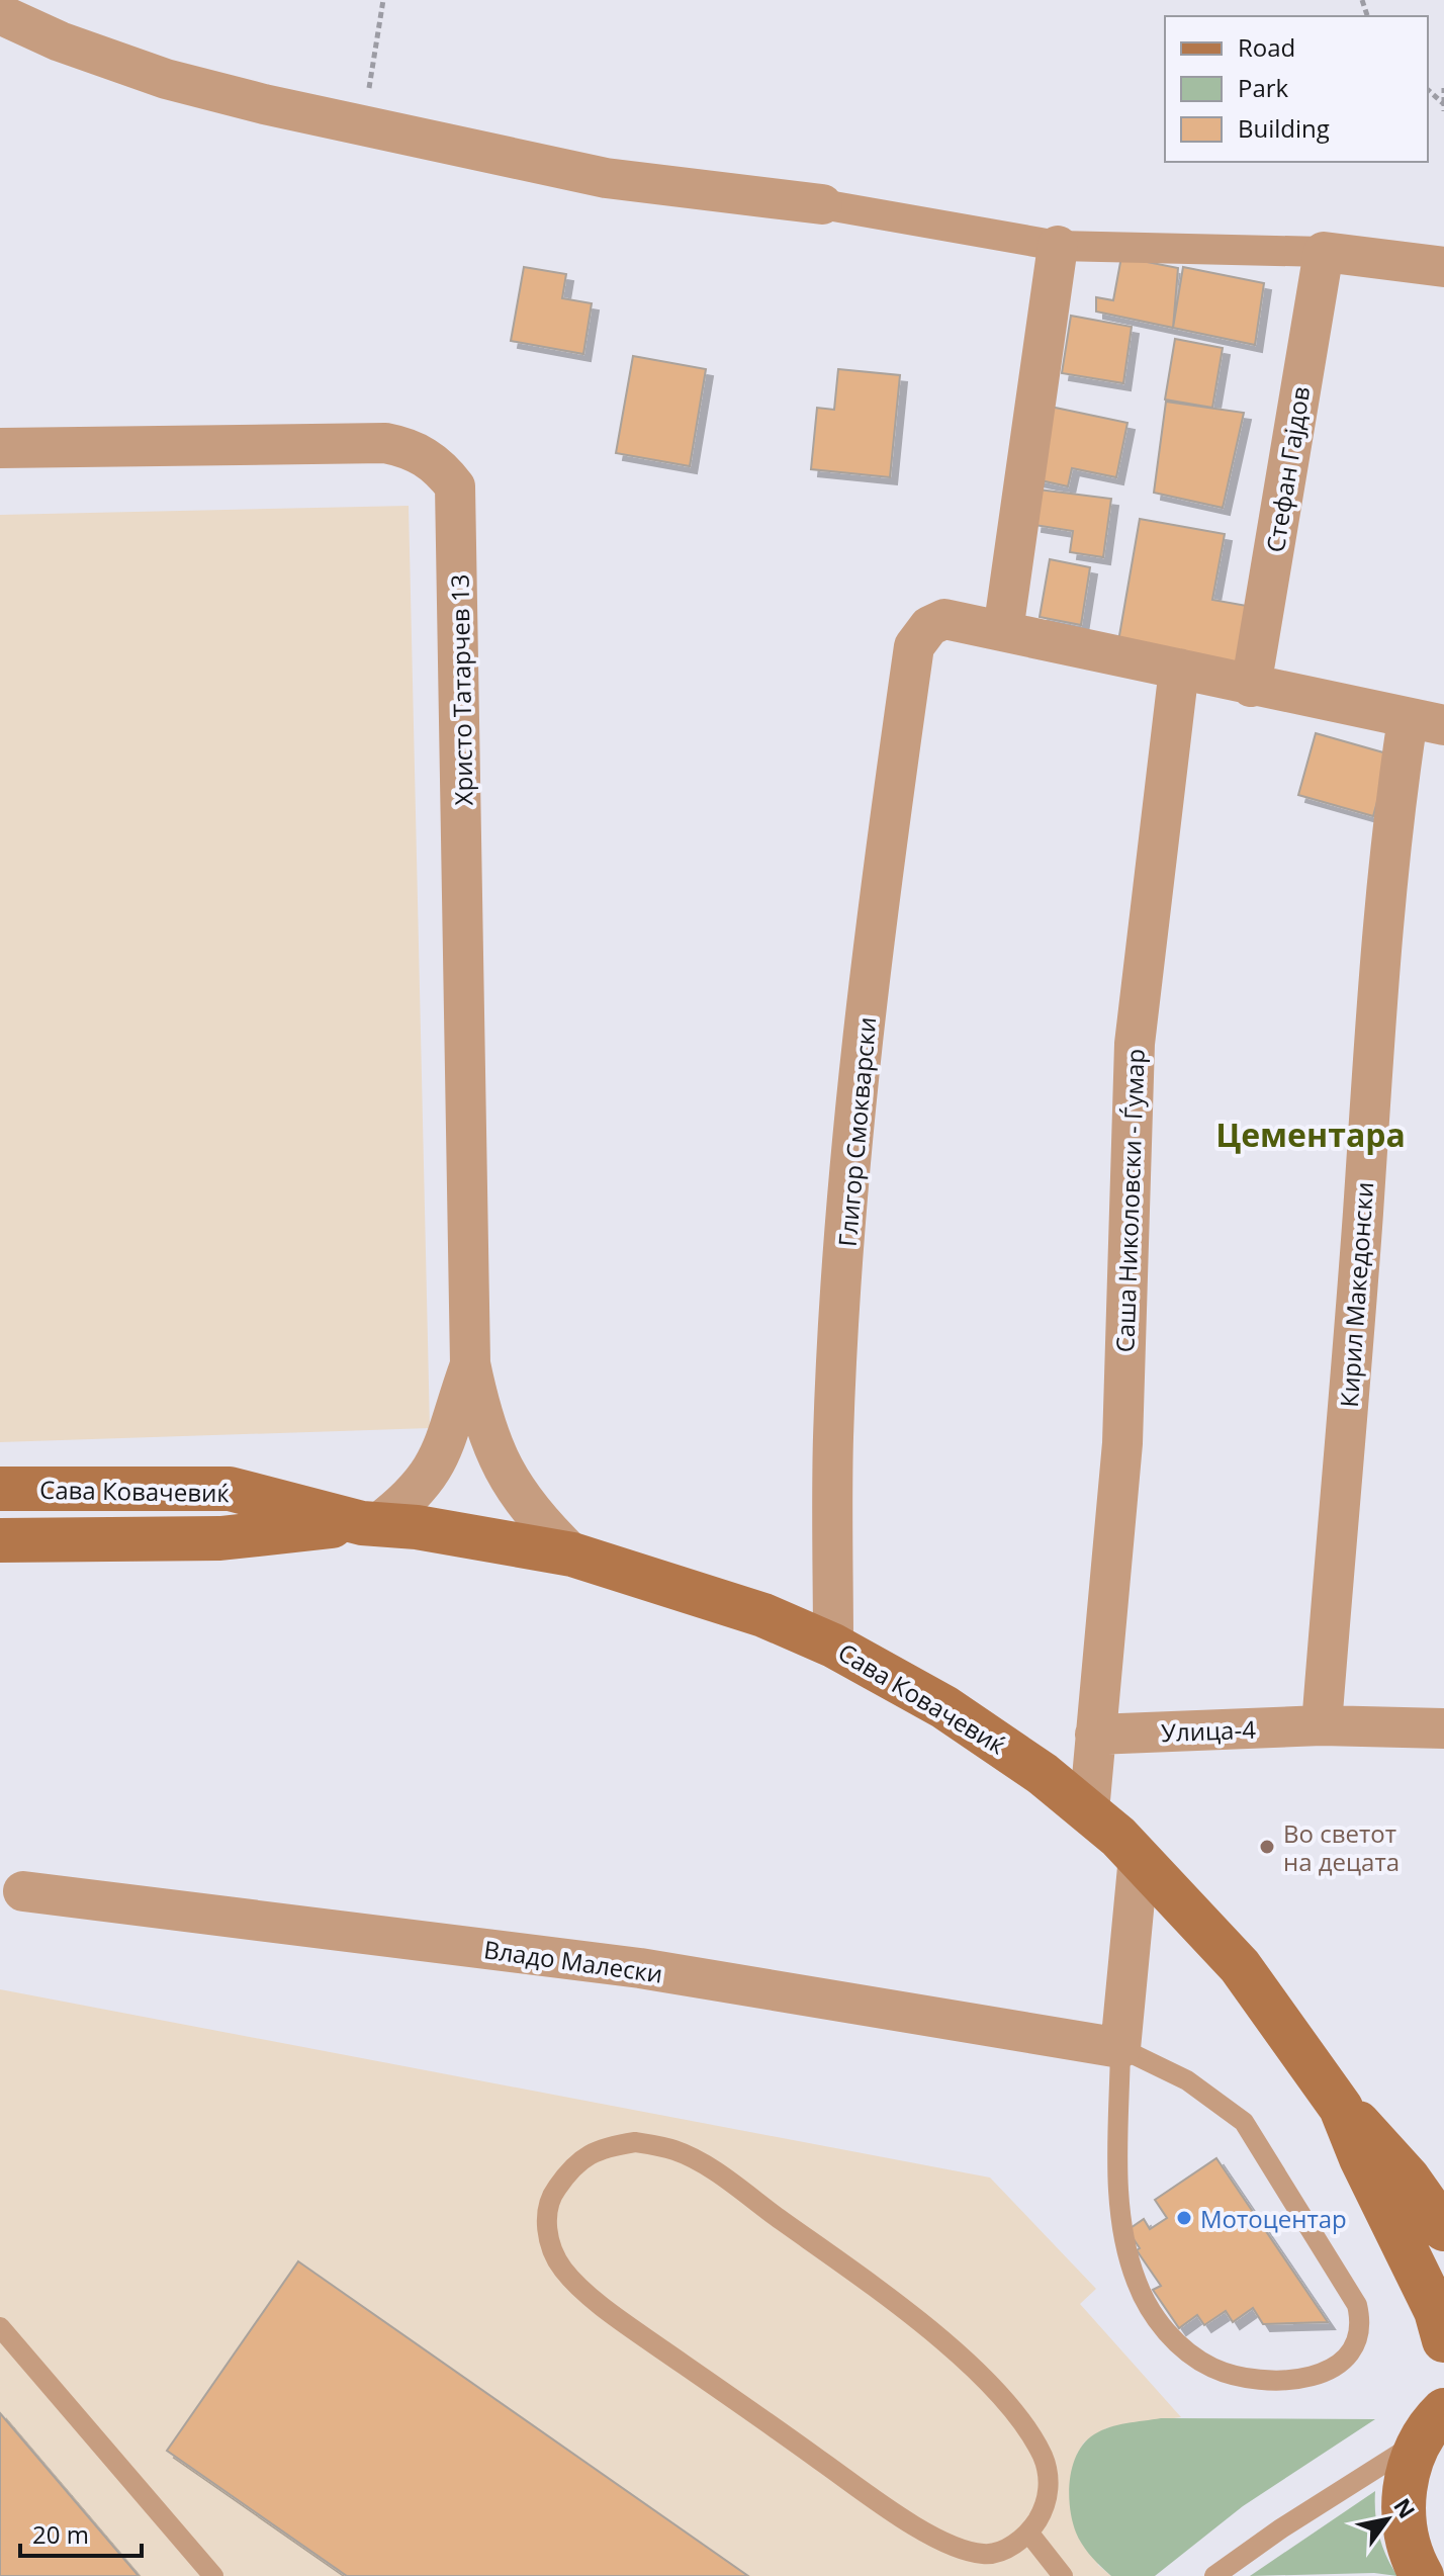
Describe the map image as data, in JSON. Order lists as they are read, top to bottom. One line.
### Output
{"streets":{"main road":["Сава Ковачевиќ"],"street":["Стефан Гајдов","Христо Татарчев 13","Глигор Смокварски","Саша Николовски - Ѓумар","Кирил Македонски","Улица-4","Владо Малески"]},"crossings":[["Христо Татарчев 13","Сава Ковачевиќ"],["Глигор Смокварски","Сава Ковачевиќ"],["Саша Николовски - Ѓумар","Сава Ковачевиќ"],["Саша Николовски - Ѓумар","Улица-4"],["Кирил Македонски","Улица-4"]],"districts":["Цементара"],"places":["Во светот на децата","Мотоцентар"],"legend":["Road","Park","Building"],"scale_bar":"20 m","north":"top right"}
